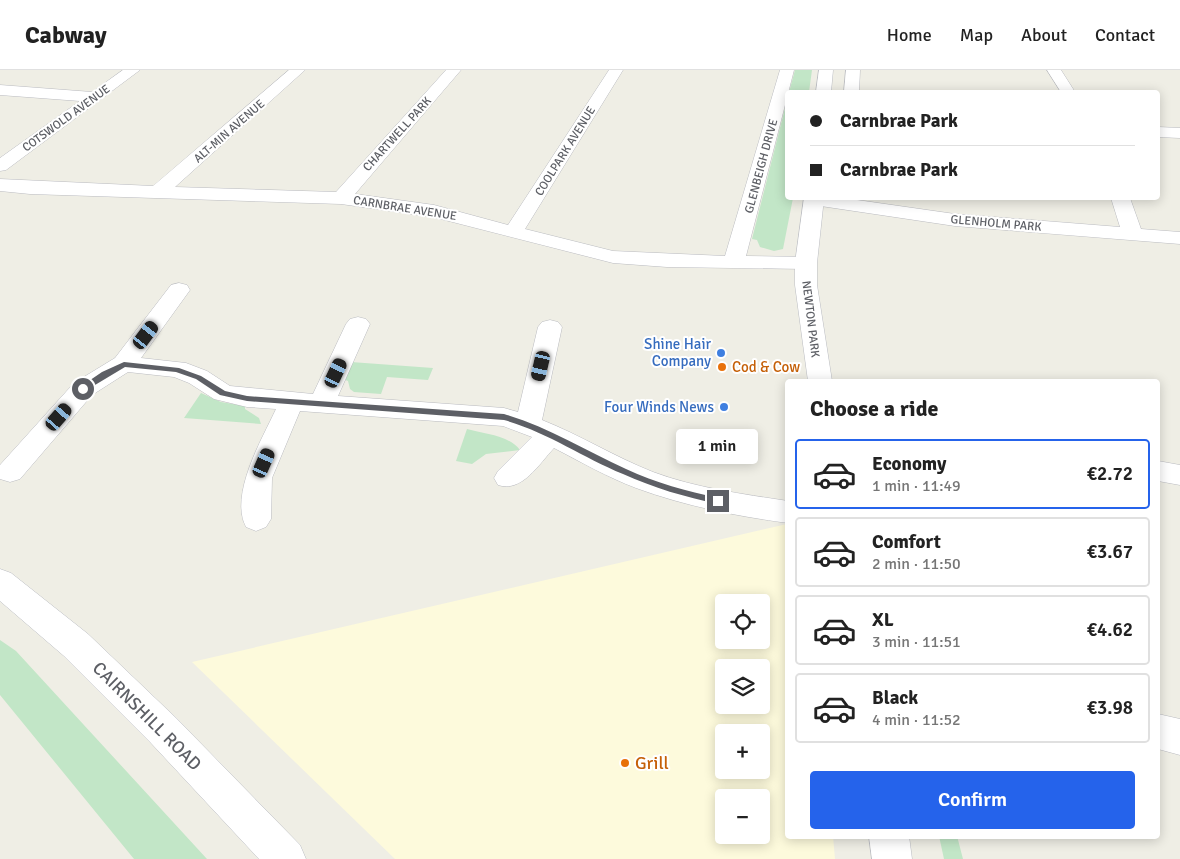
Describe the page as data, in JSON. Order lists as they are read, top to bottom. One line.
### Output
{"streets":{"street":["COTSWOLD AVENUE","ALT-MIN AVENUE","CHARTWELL PARK","COOLPARK AVENUE","GLENBEIGH DRIVE","CARNBRAE AVENUE","GLENHOLM PARK","NEWTON PARK","CAIRNSHILL ROAD"]},"crossings":[["ALT-MIN AVENUE","CARNBRAE AVENUE"],["CHARTWELL PARK","CARNBRAE AVENUE"],["COOLPARK AVENUE","CARNBRAE AVENUE"],["GLENBEIGH DRIVE","CARNBRAE AVENUE"],["CARNBRAE AVENUE","NEWTON PARK"]],"places":["Shine Hair Company","Cod & Cow","Four Winds News","Grill"],"page":{"header":"Cabway","nav":["Home","Map","About","Contact"],"banner":["Carnbrae Park","Carnbrae Park"],"heading":"Choose a ride","bubble":"1 min","list":[{"name":"Economy","note":"1 min · 11:49","value":"€2.72"},{"name":"Comfort","note":"2 min · 11:50","value":"€3.67"},{"name":"XL","note":"3 min · 11:51","value":"€4.62"},{"name":"Black","note":"4 min · 11:52","value":"€3.98"}],"map_buttons":["+","−"],"buttons":"Confirm"}}
